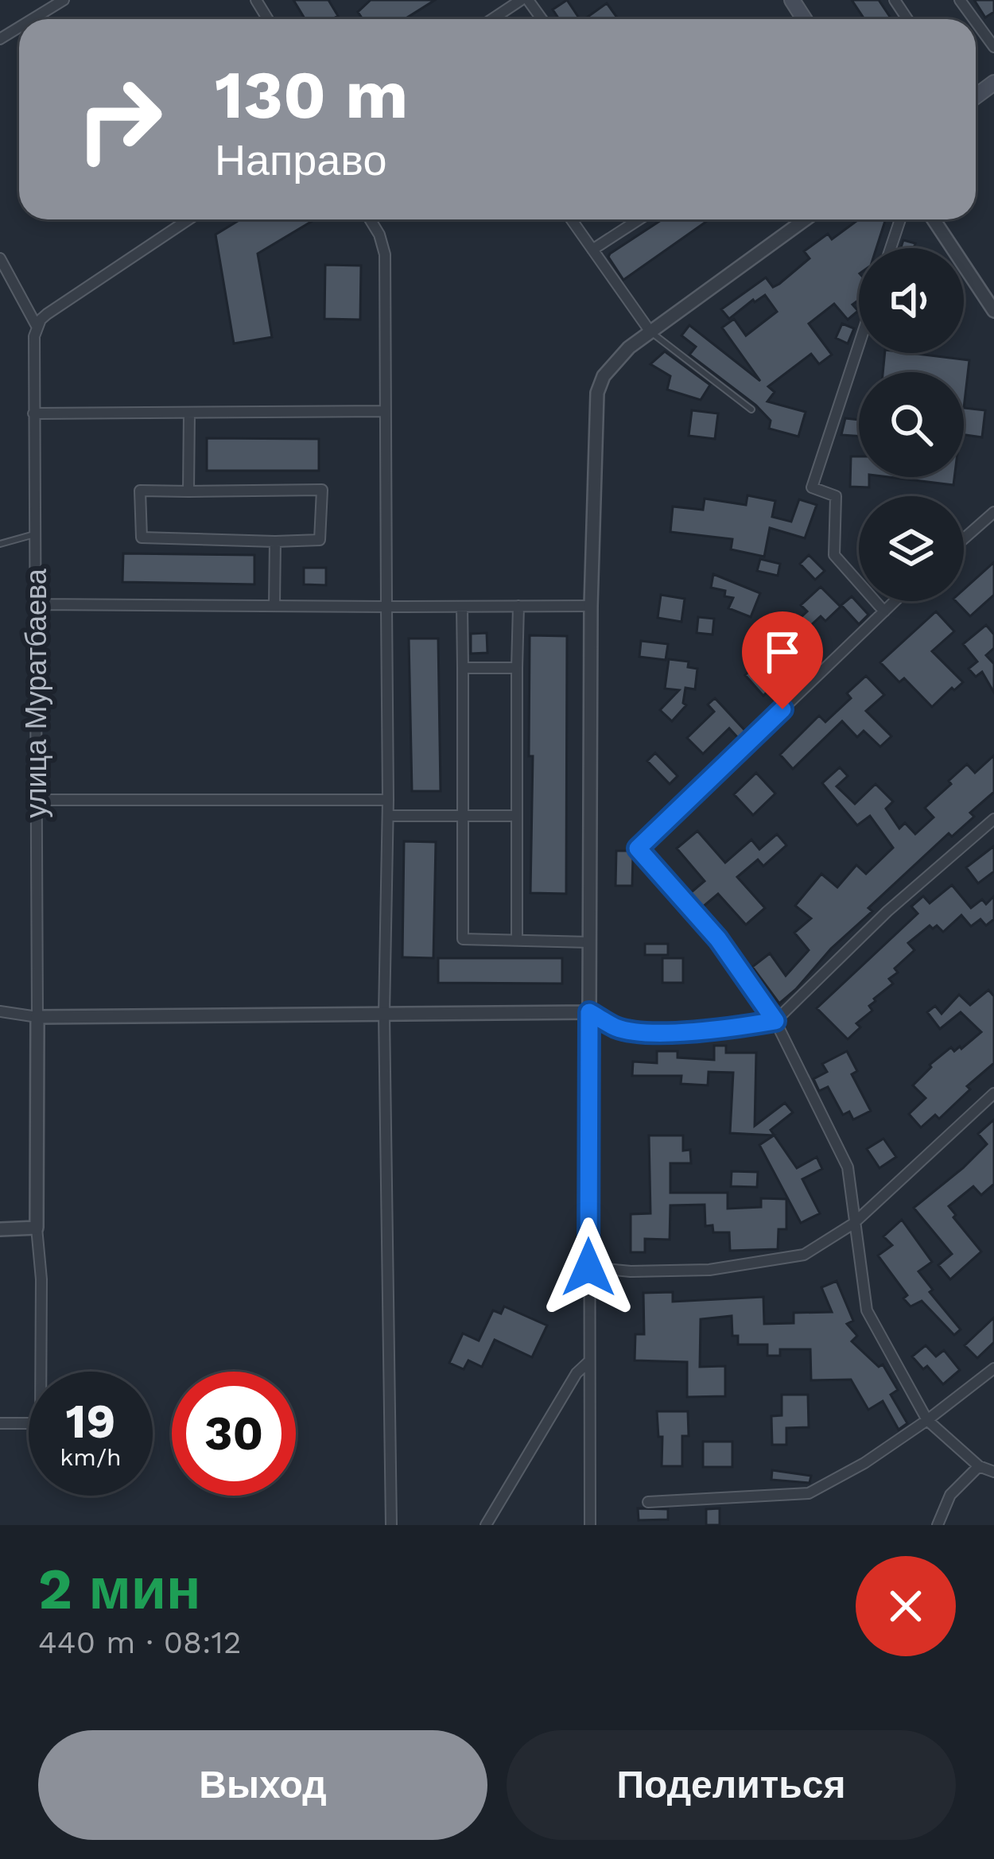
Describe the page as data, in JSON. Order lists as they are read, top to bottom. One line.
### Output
{"streets":{"street":["улица Муратбаева"]},"page":{"turn":["130 m","Направо"],"speed":"19 km/h","limit":"30","heading":["2 мин","440 m · 08:12"],"buttons":["Выход","Поделиться"]}}
